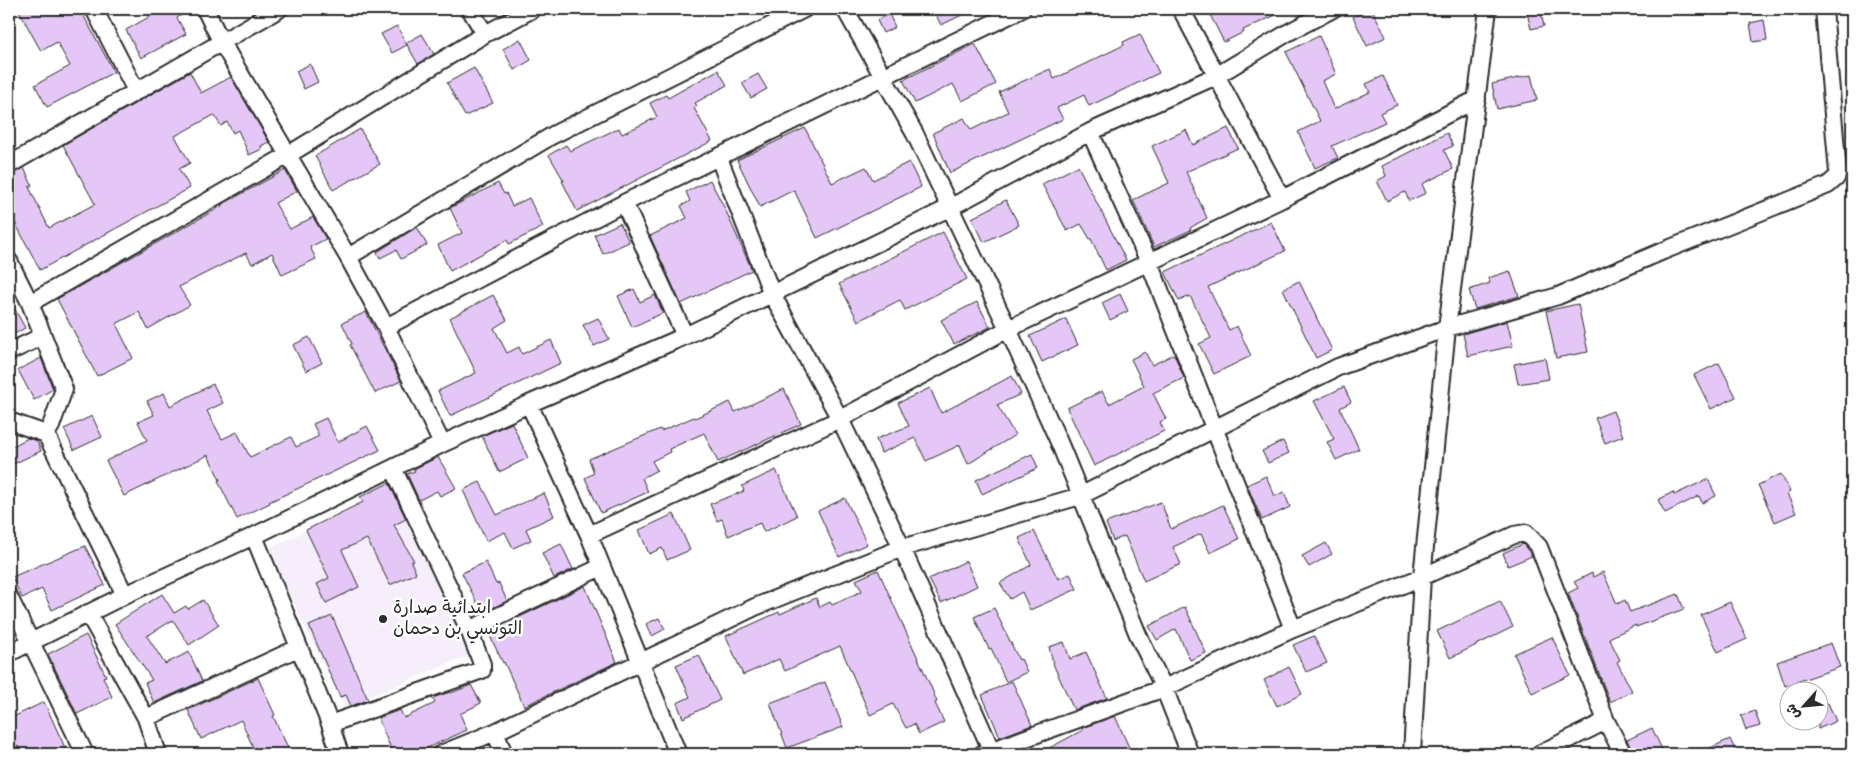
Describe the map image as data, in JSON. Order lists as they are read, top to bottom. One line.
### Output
{"places":["ابتدائية صدارة التونسي بن دحمان"],"north":"bottom left"}
